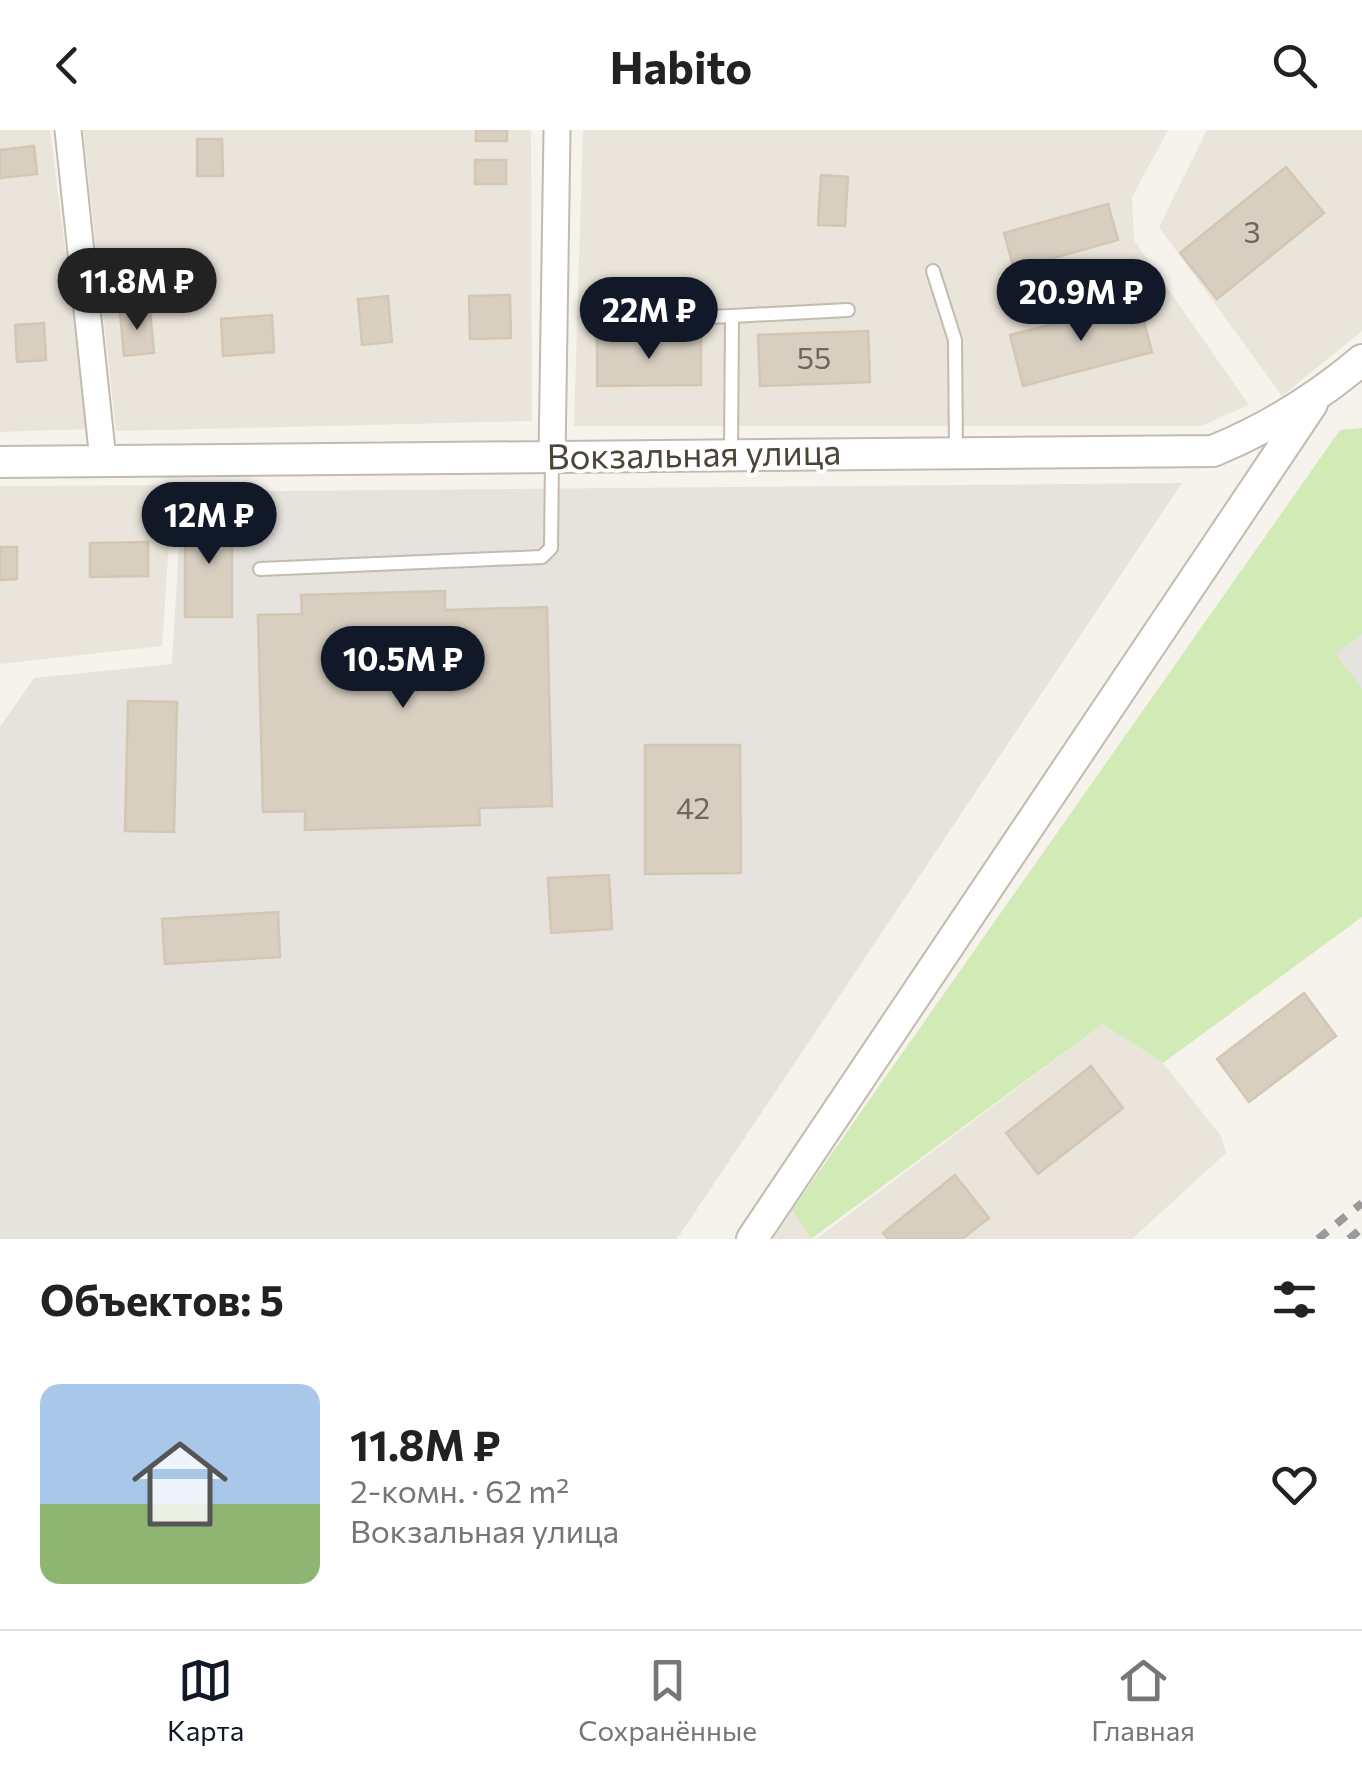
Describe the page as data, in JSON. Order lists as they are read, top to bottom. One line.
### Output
{"streets":{"street":["Вокзальная улица"]},"house_numbers":["3","55","42"],"page":{"header":"Habito","price":["11.8M ₽","20.9M ₽","22M ₽","12M ₽","10.5M ₽"],"heading":"Объектов: 5","list":[{"name":"11.8M ₽","note":"2-комн. · 62 m² · Вокзальная улица"}],"tabs":["Карта","Сохранённые","Главная"]}}
